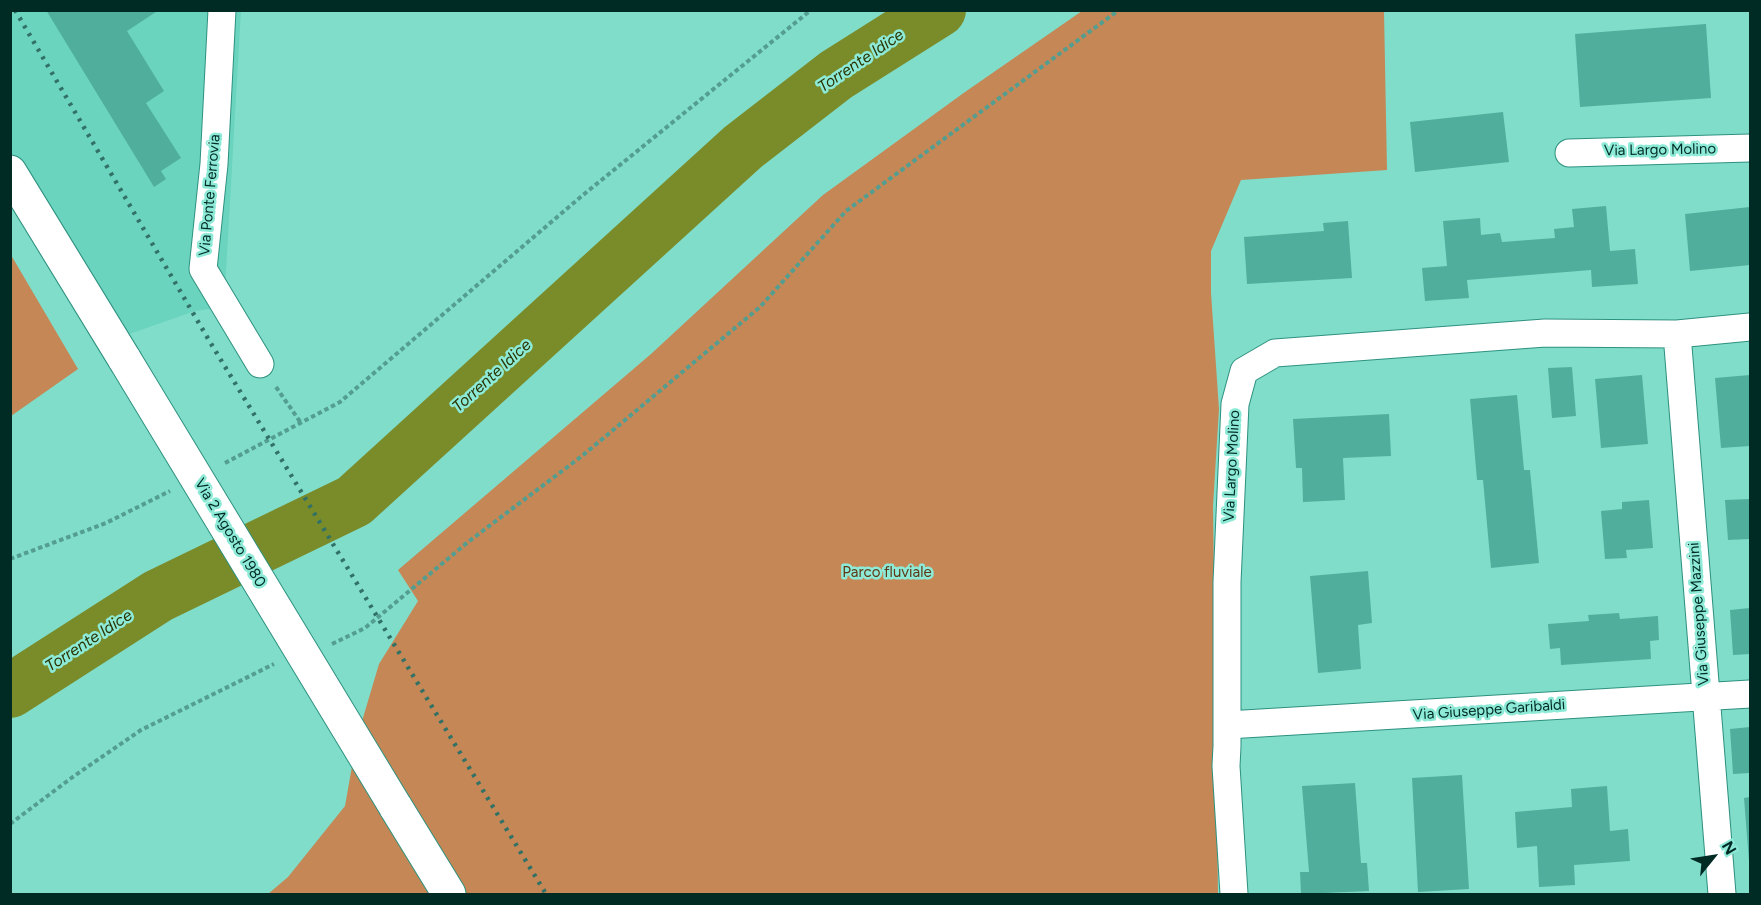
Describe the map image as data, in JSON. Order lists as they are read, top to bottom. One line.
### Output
{"streets":{"main road":["Via 2 Agosto 1980"],"street":["Via Largo Molino","Via Ponte Ferrovia","Via Giuseppe Mazzini","Via Giuseppe Garibaldi"]},"crossings":[["Via Largo Molino","Via Giuseppe Mazzini"],["Via Largo Molino","Via Giuseppe Garibaldi"],["Via Giuseppe Mazzini","Via Giuseppe Garibaldi"]],"water":["Torrente Idice"],"parks":["Parco fluviale"],"north":"top right"}
